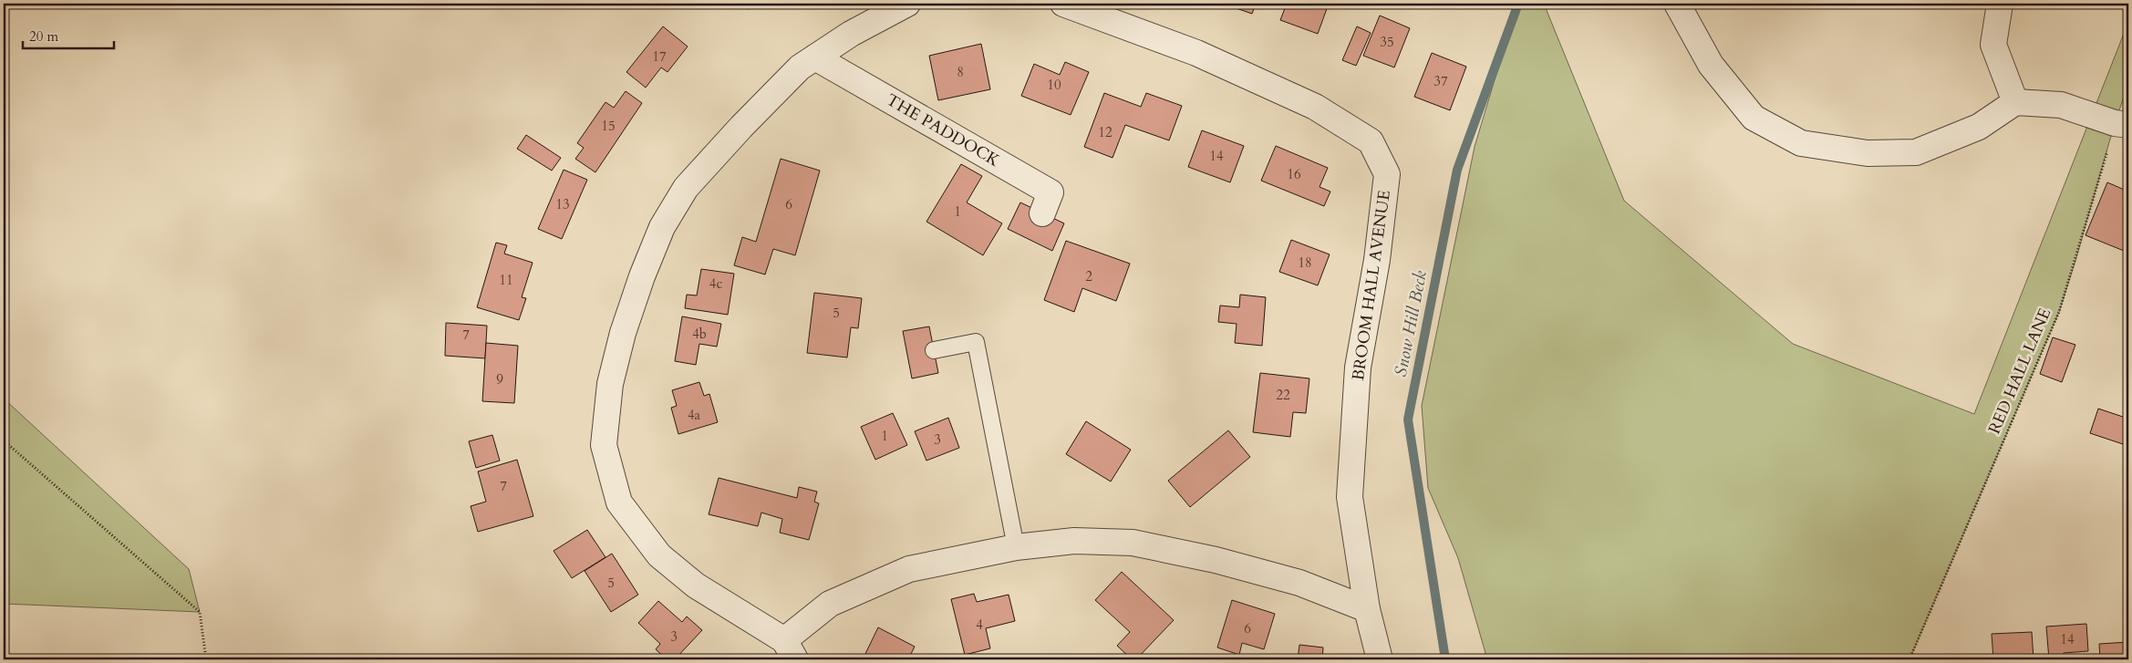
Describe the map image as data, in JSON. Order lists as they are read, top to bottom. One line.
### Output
{"streets":{"street":["THE PADDOCK","BROOM HALL AVENUE"],"path":["RED HALL LANE"]},"water":["Snow Hill Beck"],"house_numbers":["35","17","8","37","10","15","12","14","16","13","6","1","18","2","11","4c","5","4b","7","9","22","4a","1","3","7","5","4","6","3","14"],"scale_bar":"20 m"}
